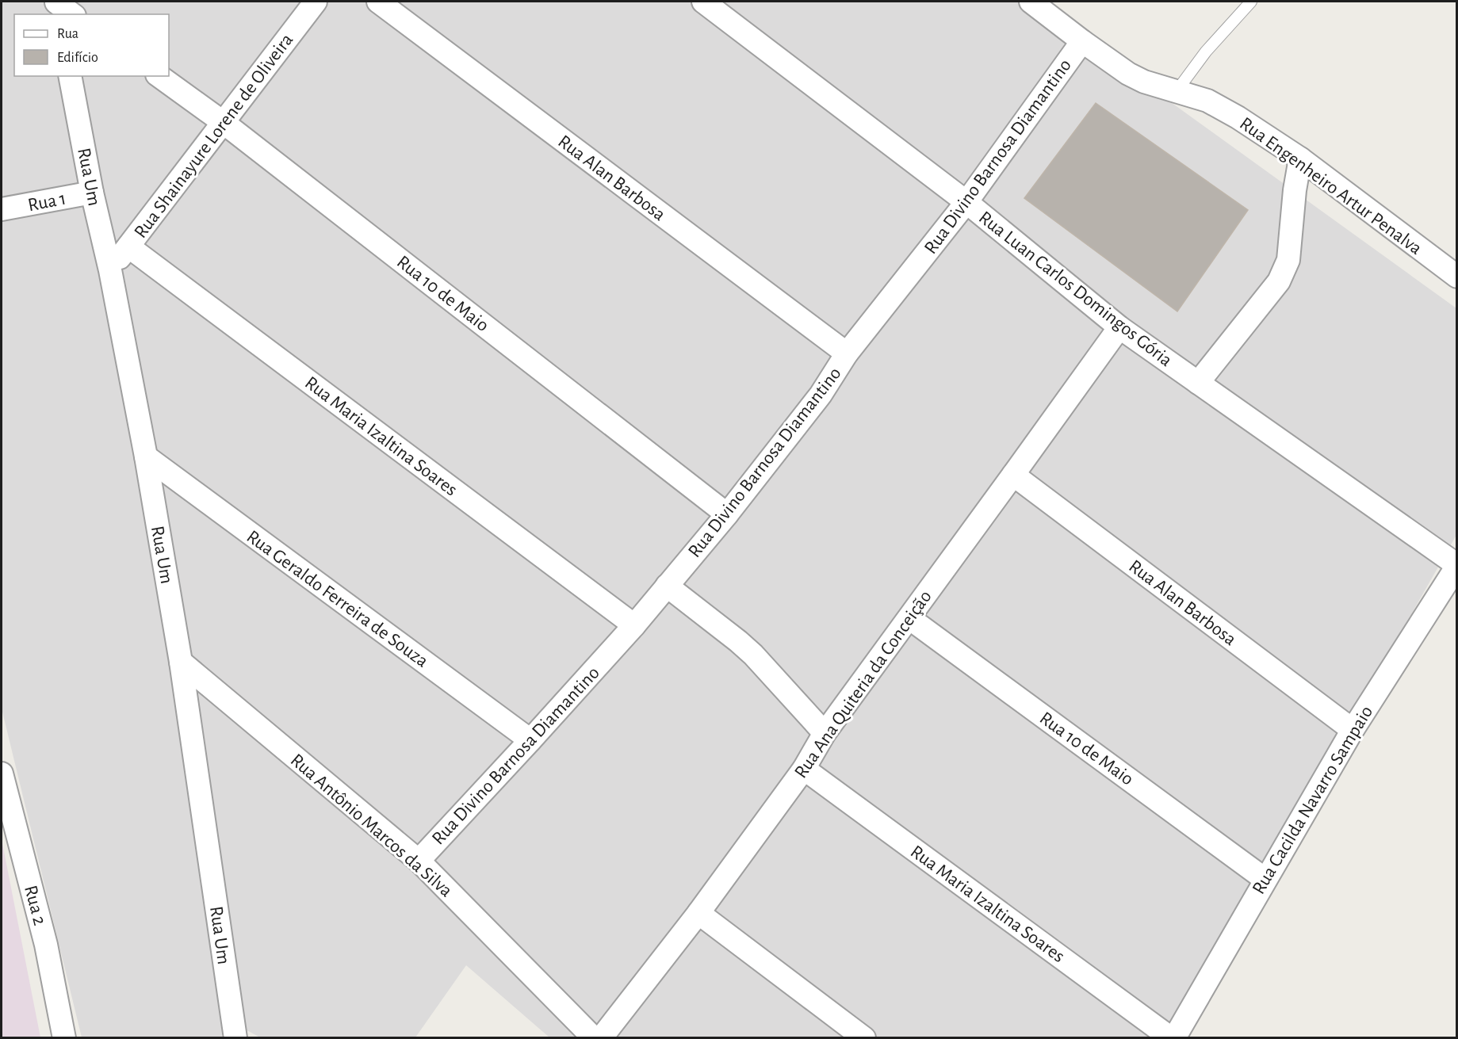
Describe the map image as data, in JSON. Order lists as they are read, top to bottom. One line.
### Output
{"streets":{"street":["Rua Shainayure Lorene de Oliveira","Rua Divino Barnosa Diamantino","Rua Um","Rua Alan Barbosa","Rua Engenheiro Artur Penalva","Rua 1","Rua Luan Carlos Domingos Gória","Rua 10 de Maio","Rua Maria Izaltina Soares","Rua Geraldo Ferreira de Souza","Rua Ana Quiteria da Conceição","Rua Cacilda Navarro Sampaio","Rua Antônio Marcos da Silva","Rua 2"]},"crossings":[["Rua Shainayure Lorene de Oliveira","Rua Um"],["Rua Shainayure Lorene de Oliveira","Rua 10 de Maio"],["Rua Shainayure Lorene de Oliveira","Rua Maria Izaltina Soares"],["Rua Divino Barnosa Diamantino","Rua Alan Barbosa"],["Rua Divino Barnosa Diamantino","Rua Engenheiro Artur Penalva"],["Rua Divino Barnosa Diamantino","Rua Luan Carlos Domingos Gória"],["Rua Divino Barnosa Diamantino","Rua 10 de Maio"],["Rua Divino Barnosa Diamantino","Rua Maria Izaltina Soares"],["Rua Divino Barnosa Diamantino","Rua Geraldo Ferreira de Souza"],["Rua Divino Barnosa Diamantino","Rua Antônio Marcos da Silva"],["Rua Um","Rua 1"],["Rua Um","Rua Geraldo Ferreira de Souza"],["Rua Um","Rua Antônio Marcos da Silva"],["Rua Alan Barbosa","Rua Ana Quiteria da Conceição"],["Rua Alan Barbosa","Rua Cacilda Navarro Sampaio"],["Rua Luan Carlos Domingos Gória","Rua Ana Quiteria da Conceição"],["Rua Luan Carlos Domingos Gória","Rua Cacilda Navarro Sampaio"],["Rua 10 de Maio","Rua Ana Quiteria da Conceição"],["Rua 10 de Maio","Rua Cacilda Navarro Sampaio"],["Rua Maria Izaltina Soares","Rua Ana Quiteria da Conceição"],["Rua Maria Izaltina Soares","Rua Cacilda Navarro Sampaio"]],"legend":["Rua","Edifício"]}
